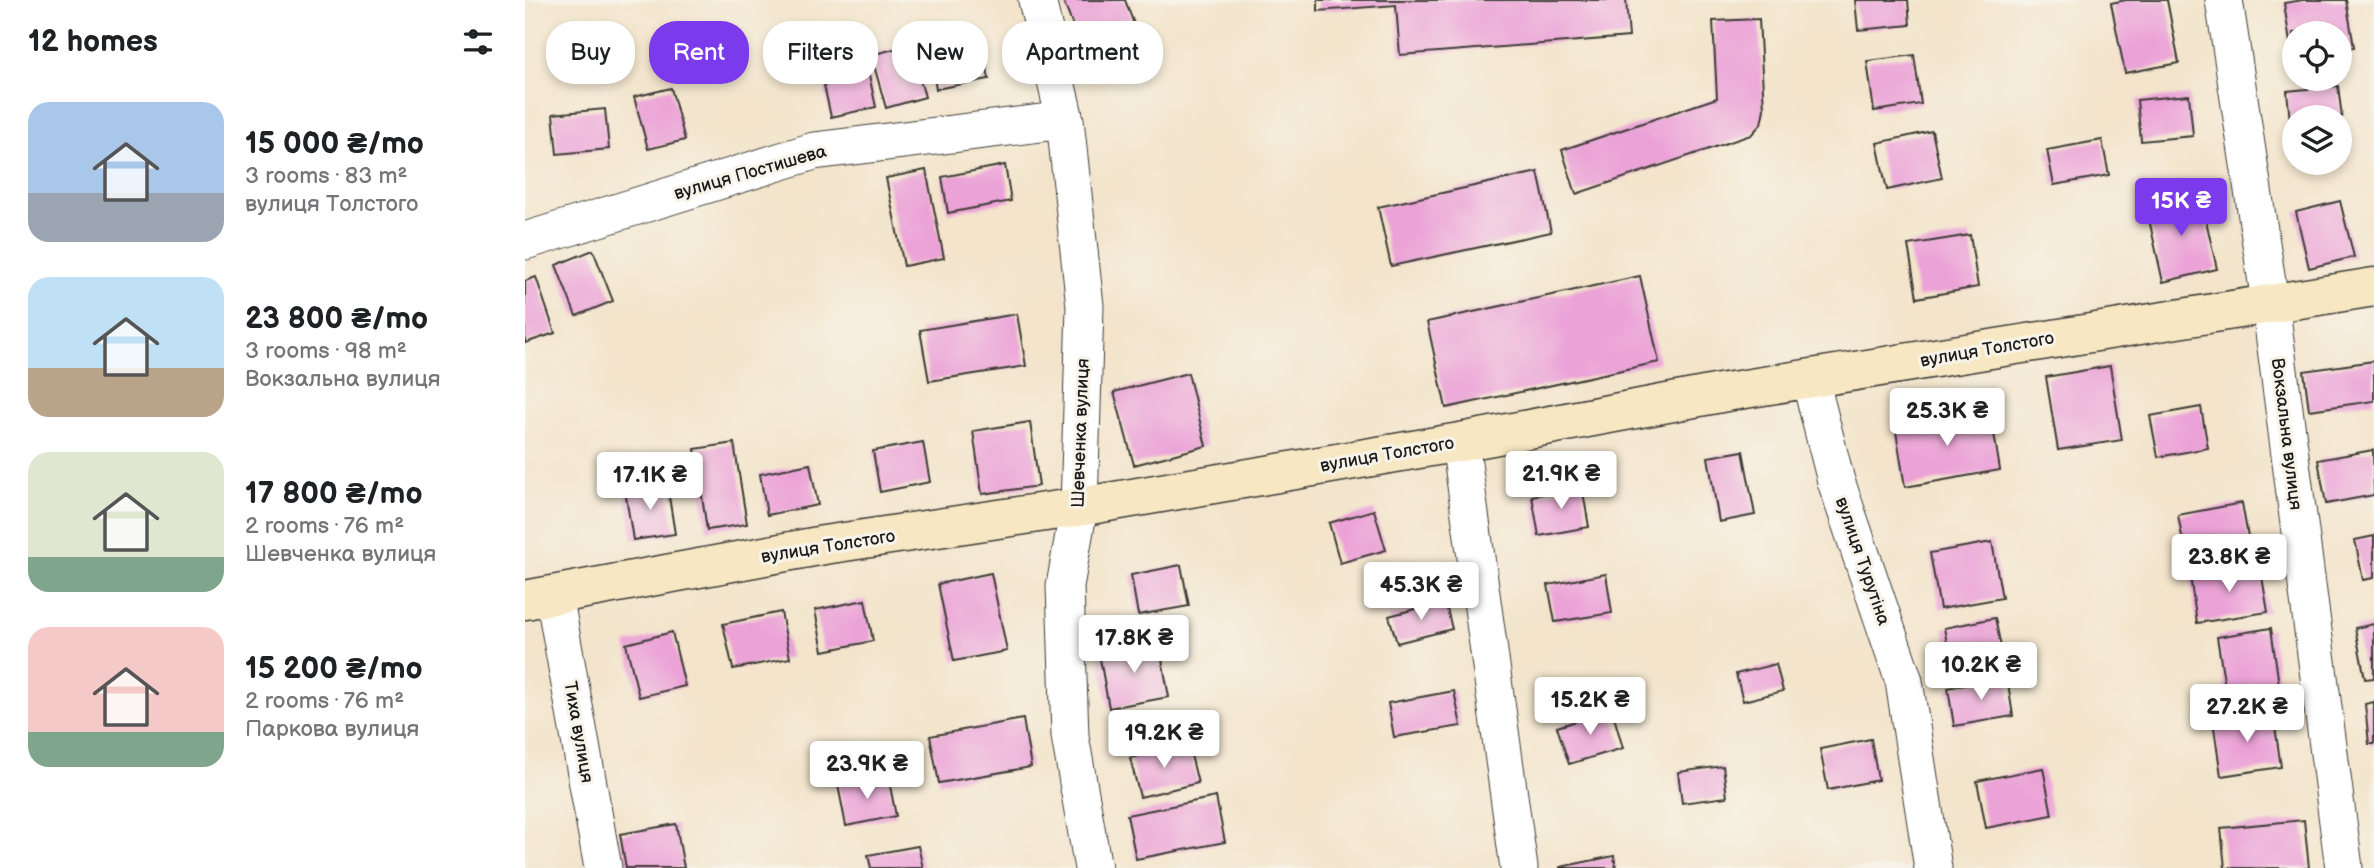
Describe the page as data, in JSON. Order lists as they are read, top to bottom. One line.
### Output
{"streets":{"street":["вулиця Постишева","вулиця Толстого","Шевченка вулиця","Вокзальна вулиця","вулиця Турутіна","Тиха вулиця"]},"crossings":[["вулиця Постишева","Шевченка вулиця"],["вулиця Толстого","Шевченка вулиця"],["вулиця Толстого","Вокзальна вулиця"],["вулиця Толстого","вулиця Турутіна"],["вулиця Толстого","Тиха вулиця"]],"page":{"heading":"12 homes","chip":["Buy","Rent","Filters","New","Apartment"],"list":[{"name":"15 000 ₴/mo","note":"3 rooms · 83 m² · вулиця Толстого"},{"name":"23 800 ₴/mo","note":"3 rooms · 98 m² · Вокзальна вулиця"},{"name":"17 800 ₴/mo","note":"2 rooms · 76 m² · Шевченка вулиця"},{"name":"15 200 ₴/mo","note":"2 rooms · 76 m² · Паркова вулиця"}],"price":["15K ₴","25.3K ₴","21.9K ₴","17.1K ₴","23.8K ₴","45.3K ₴","17.8K ₴","10.2K ₴","15.2K ₴","27.2K ₴","19.2K ₴","23.9K ₴"]}}
